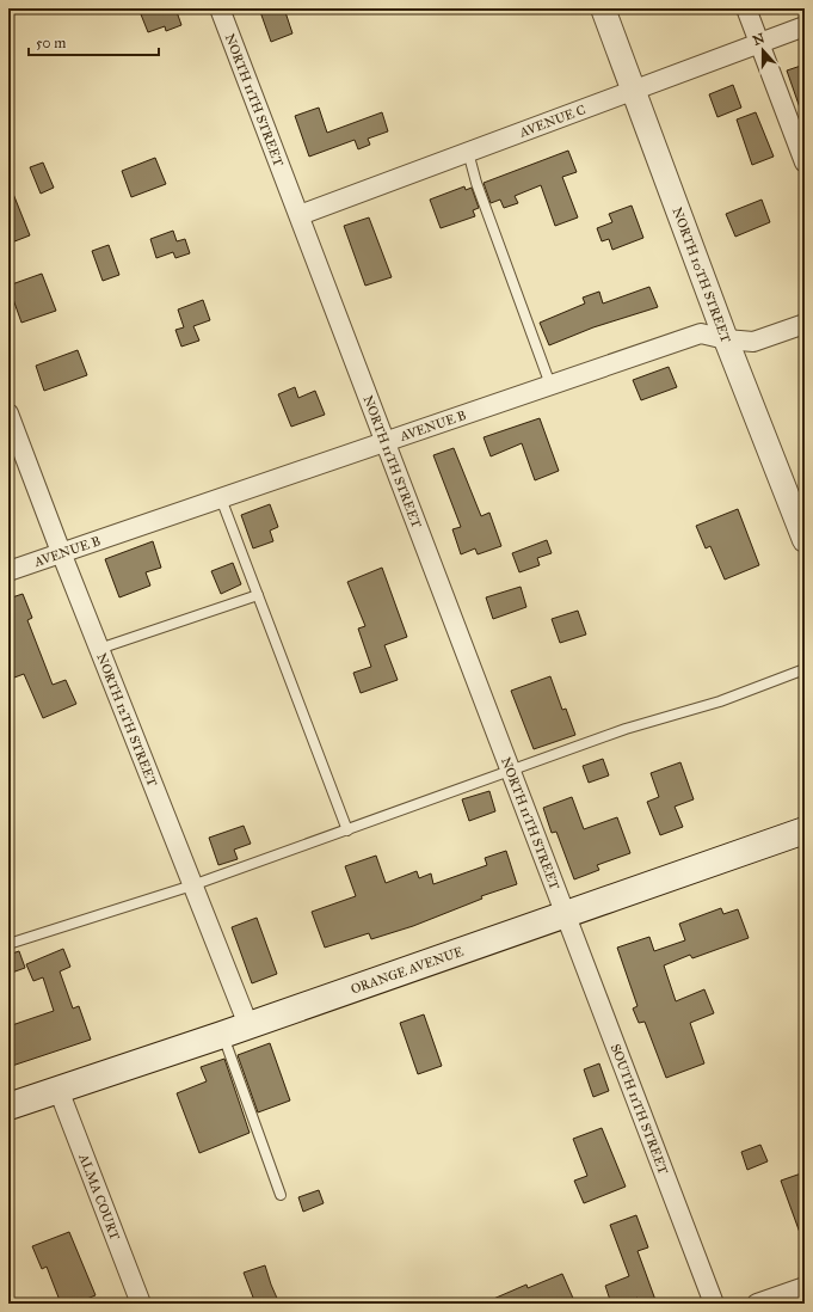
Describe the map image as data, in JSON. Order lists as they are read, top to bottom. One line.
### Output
{"streets":{"main road":["ORANGE AVENUE"],"street":["NORTH 11TH STREET","AVENUE C","NORTH 10TH STREET","AVENUE B","NORTH 12TH STREET","SOUTH 11TH STREET","ALMA COURT"]},"crossings":[["NORTH 11TH STREET","AVENUE C"],["NORTH 11TH STREET","AVENUE B"],["NORTH 11TH STREET","ORANGE AVENUE"],["NORTH 11TH STREET","SOUTH 11TH STREET"],["AVENUE C","NORTH 10TH STREET"],["NORTH 10TH STREET","AVENUE B"],["AVENUE B","NORTH 12TH STREET"],["NORTH 12TH STREET","ORANGE AVENUE"],["ORANGE AVENUE","SOUTH 11TH STREET"],["ORANGE AVENUE","ALMA COURT"]],"scale_bar":"50 m","north":"top"}
